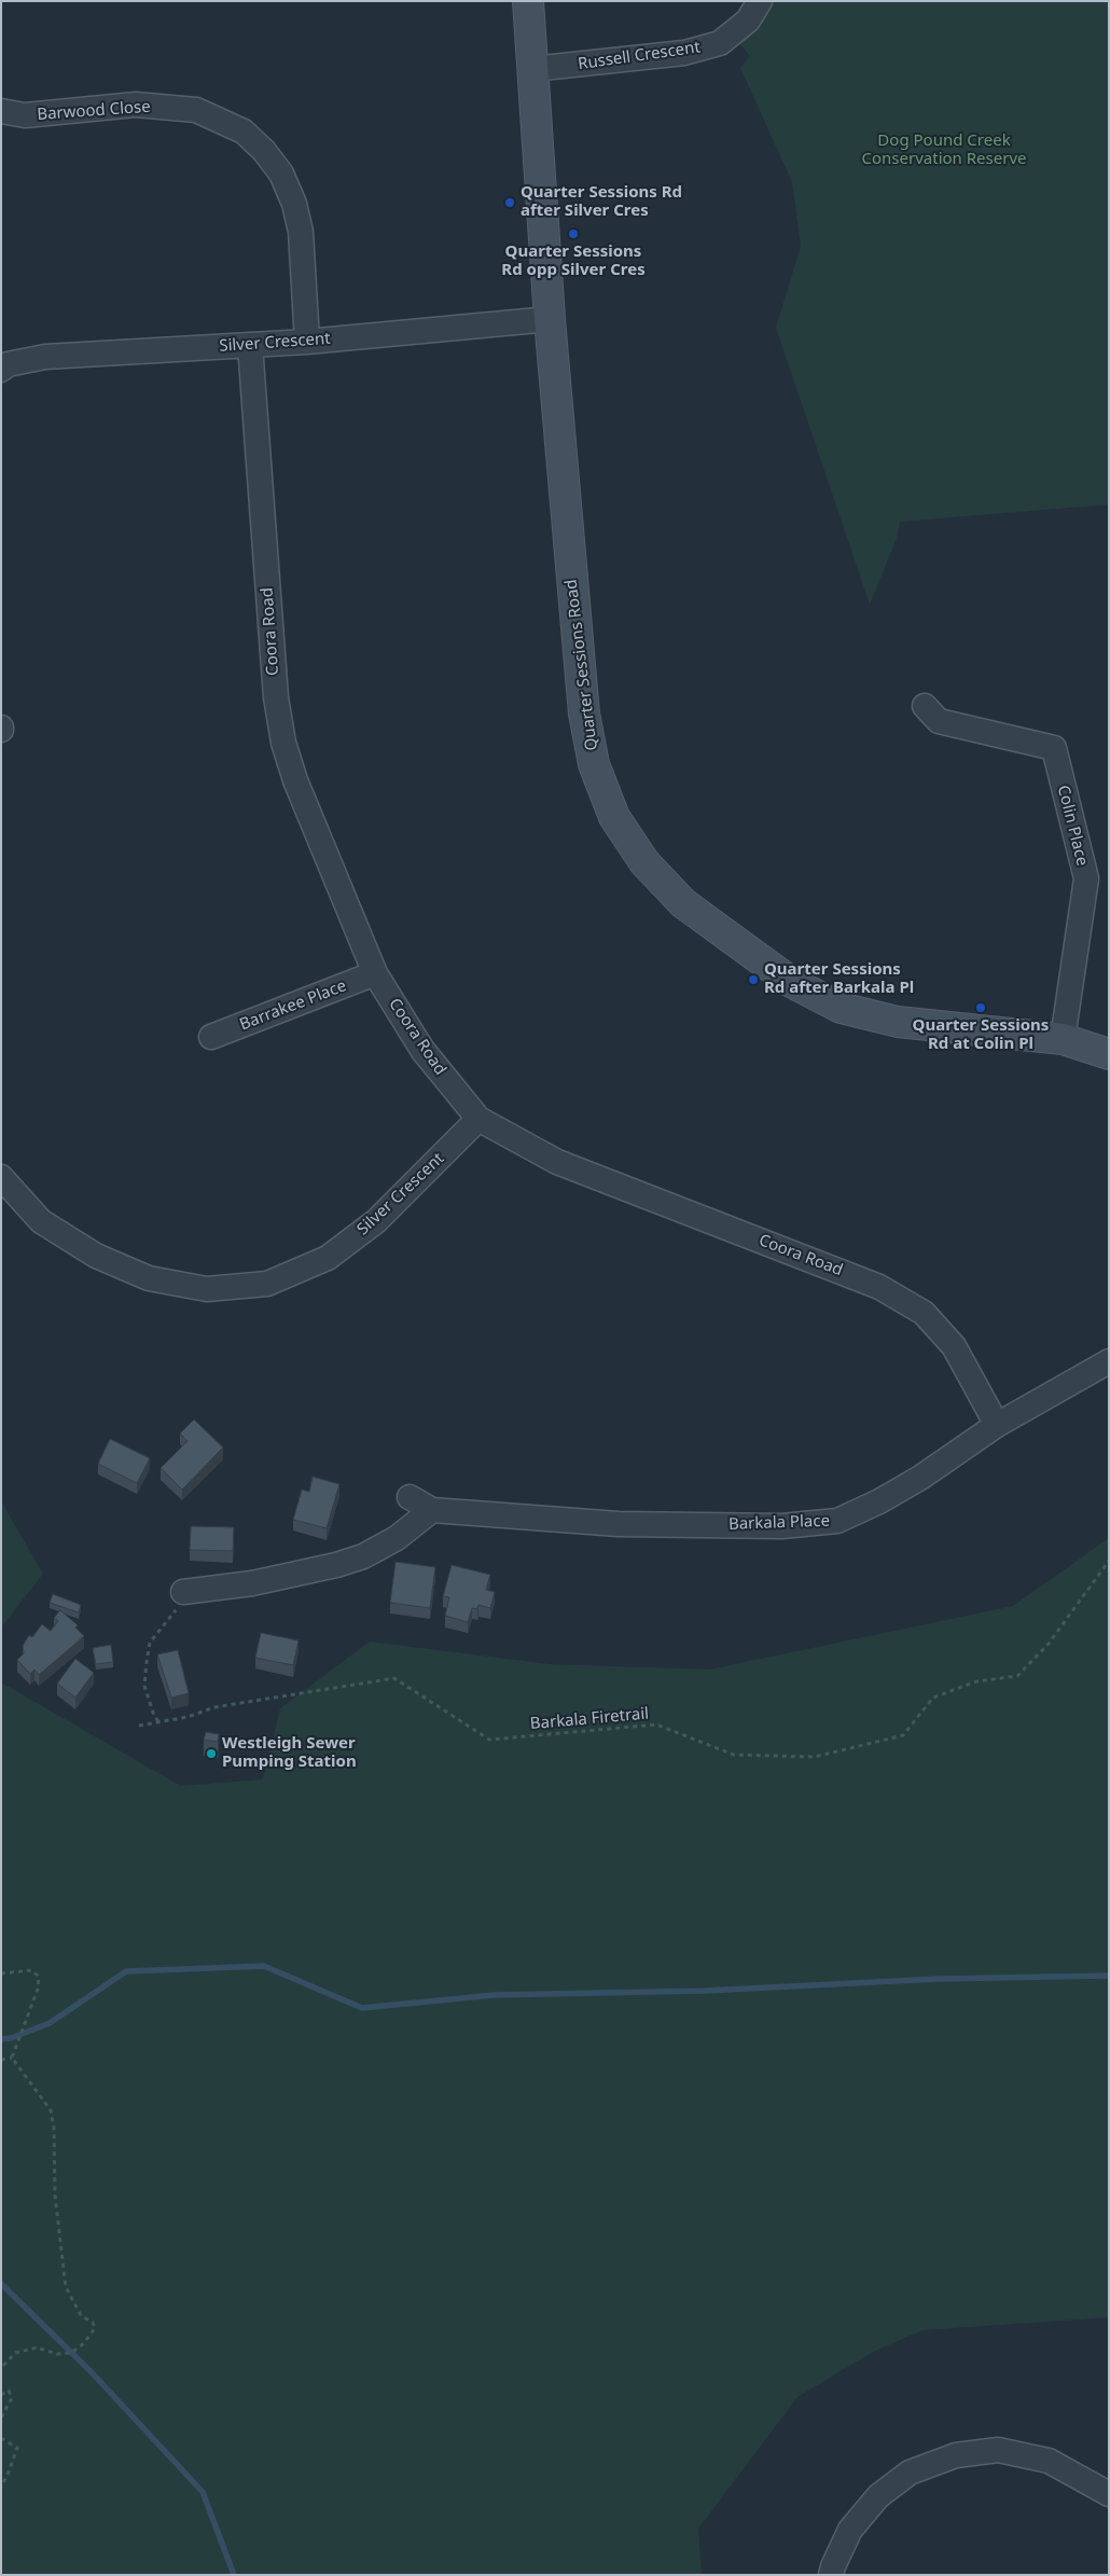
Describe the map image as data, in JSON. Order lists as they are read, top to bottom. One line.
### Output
{"streets":{"main road":["Quarter Sessions Road"],"street":["Russell Crescent","Barwood Close","Silver Crescent","Coora Road","Colin Place","Barrakee Place","Barkala Place"],"path":["Barkala Firetrail"]},"crossings":[["Russell Crescent","Quarter Sessions Road"],["Barwood Close","Silver Crescent"],["Silver Crescent","Coora Road"],["Silver Crescent","Quarter Sessions Road"],["Coora Road","Barrakee Place"],["Coora Road","Barkala Place"],["Quarter Sessions Road","Colin Place"]],"parks":["Dog Pound Creek Conservation Reserve"],"places":["Quarter Sessions Rd after Silver Cres","Quarter Sessions Rd opp Silver Cres","Quarter Sessions Rd after Barkala Pl","Quarter Sessions Rd at Colin Pl","Westleigh Sewer Pumping Station"]}
